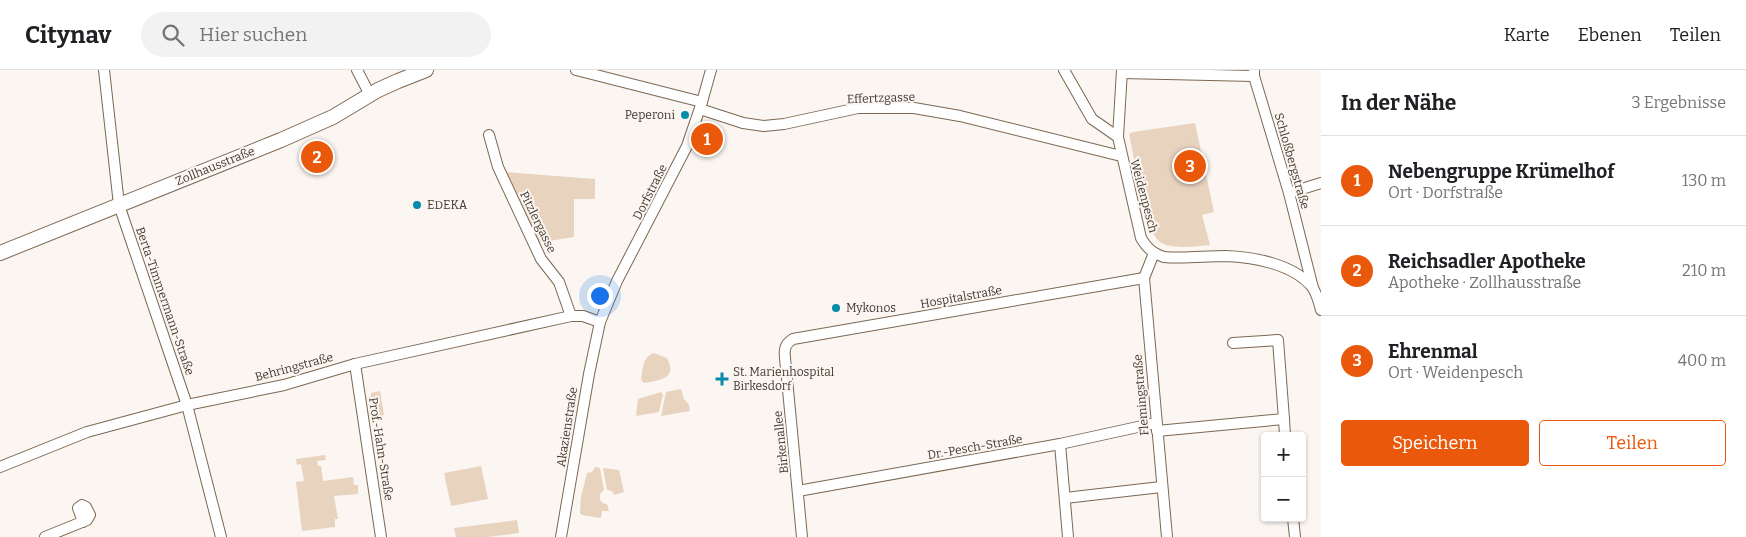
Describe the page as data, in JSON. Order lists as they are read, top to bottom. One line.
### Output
{"streets":{"street":["Effertzgasse","Schloßbergstraße","Zollhausstraße","Dorfstraße","Weidenpesch","Pitzlergasse","Hospitalstraße","Berta-Timmermann-Straße","Behringstraße","Flemingstraße","Akazienstraße","Birkenallee","Dr.-Pesch-Straße","Prof.-Hahn-Straße"]},"crossings":[["Effertzgasse","Dorfstraße"],["Effertzgasse","Weidenpesch"],["Zollhausstraße","Berta-Timmermann-Straße"],["Dorfstraße","Behringstraße"],["Dorfstraße","Akazienstraße"],["Weidenpesch","Flemingstraße"],["Pitzlergasse","Behringstraße"],["Hospitalstraße","Flemingstraße"],["Hospitalstraße","Birkenallee"],["Berta-Timmermann-Straße","Behringstraße"],["Behringstraße","Akazienstraße"],["Behringstraße","Prof.-Hahn-Straße"],["Flemingstraße","Dr.-Pesch-Straße"],["Birkenallee","Dr.-Pesch-Straße"]],"places":{"other":["Peperoni","EDEKA","Mykonos"],"health":["St. Marienhospital Birkesdorf"]},"page":{"header":"Citynav","search":"Hier suchen","nav":["Karte","Ebenen","Teilen"],"heading":["In der Nähe","3 Ergebnisse"],"pins":["1","2","3"],"list":[{"mark":"1","name":"Nebengruppe Krümelhof","note":"Ort · Dorfstraße","value":"130 m"},{"mark":"2","name":"Reichsadler Apotheke","note":"Apotheke · Zollhausstraße","value":"210 m"},{"mark":"3","name":"Ehrenmal","note":"Ort · Weidenpesch","value":"400 m"}],"buttons":["Speichern","Teilen"],"map_buttons":["+","−"]}}
